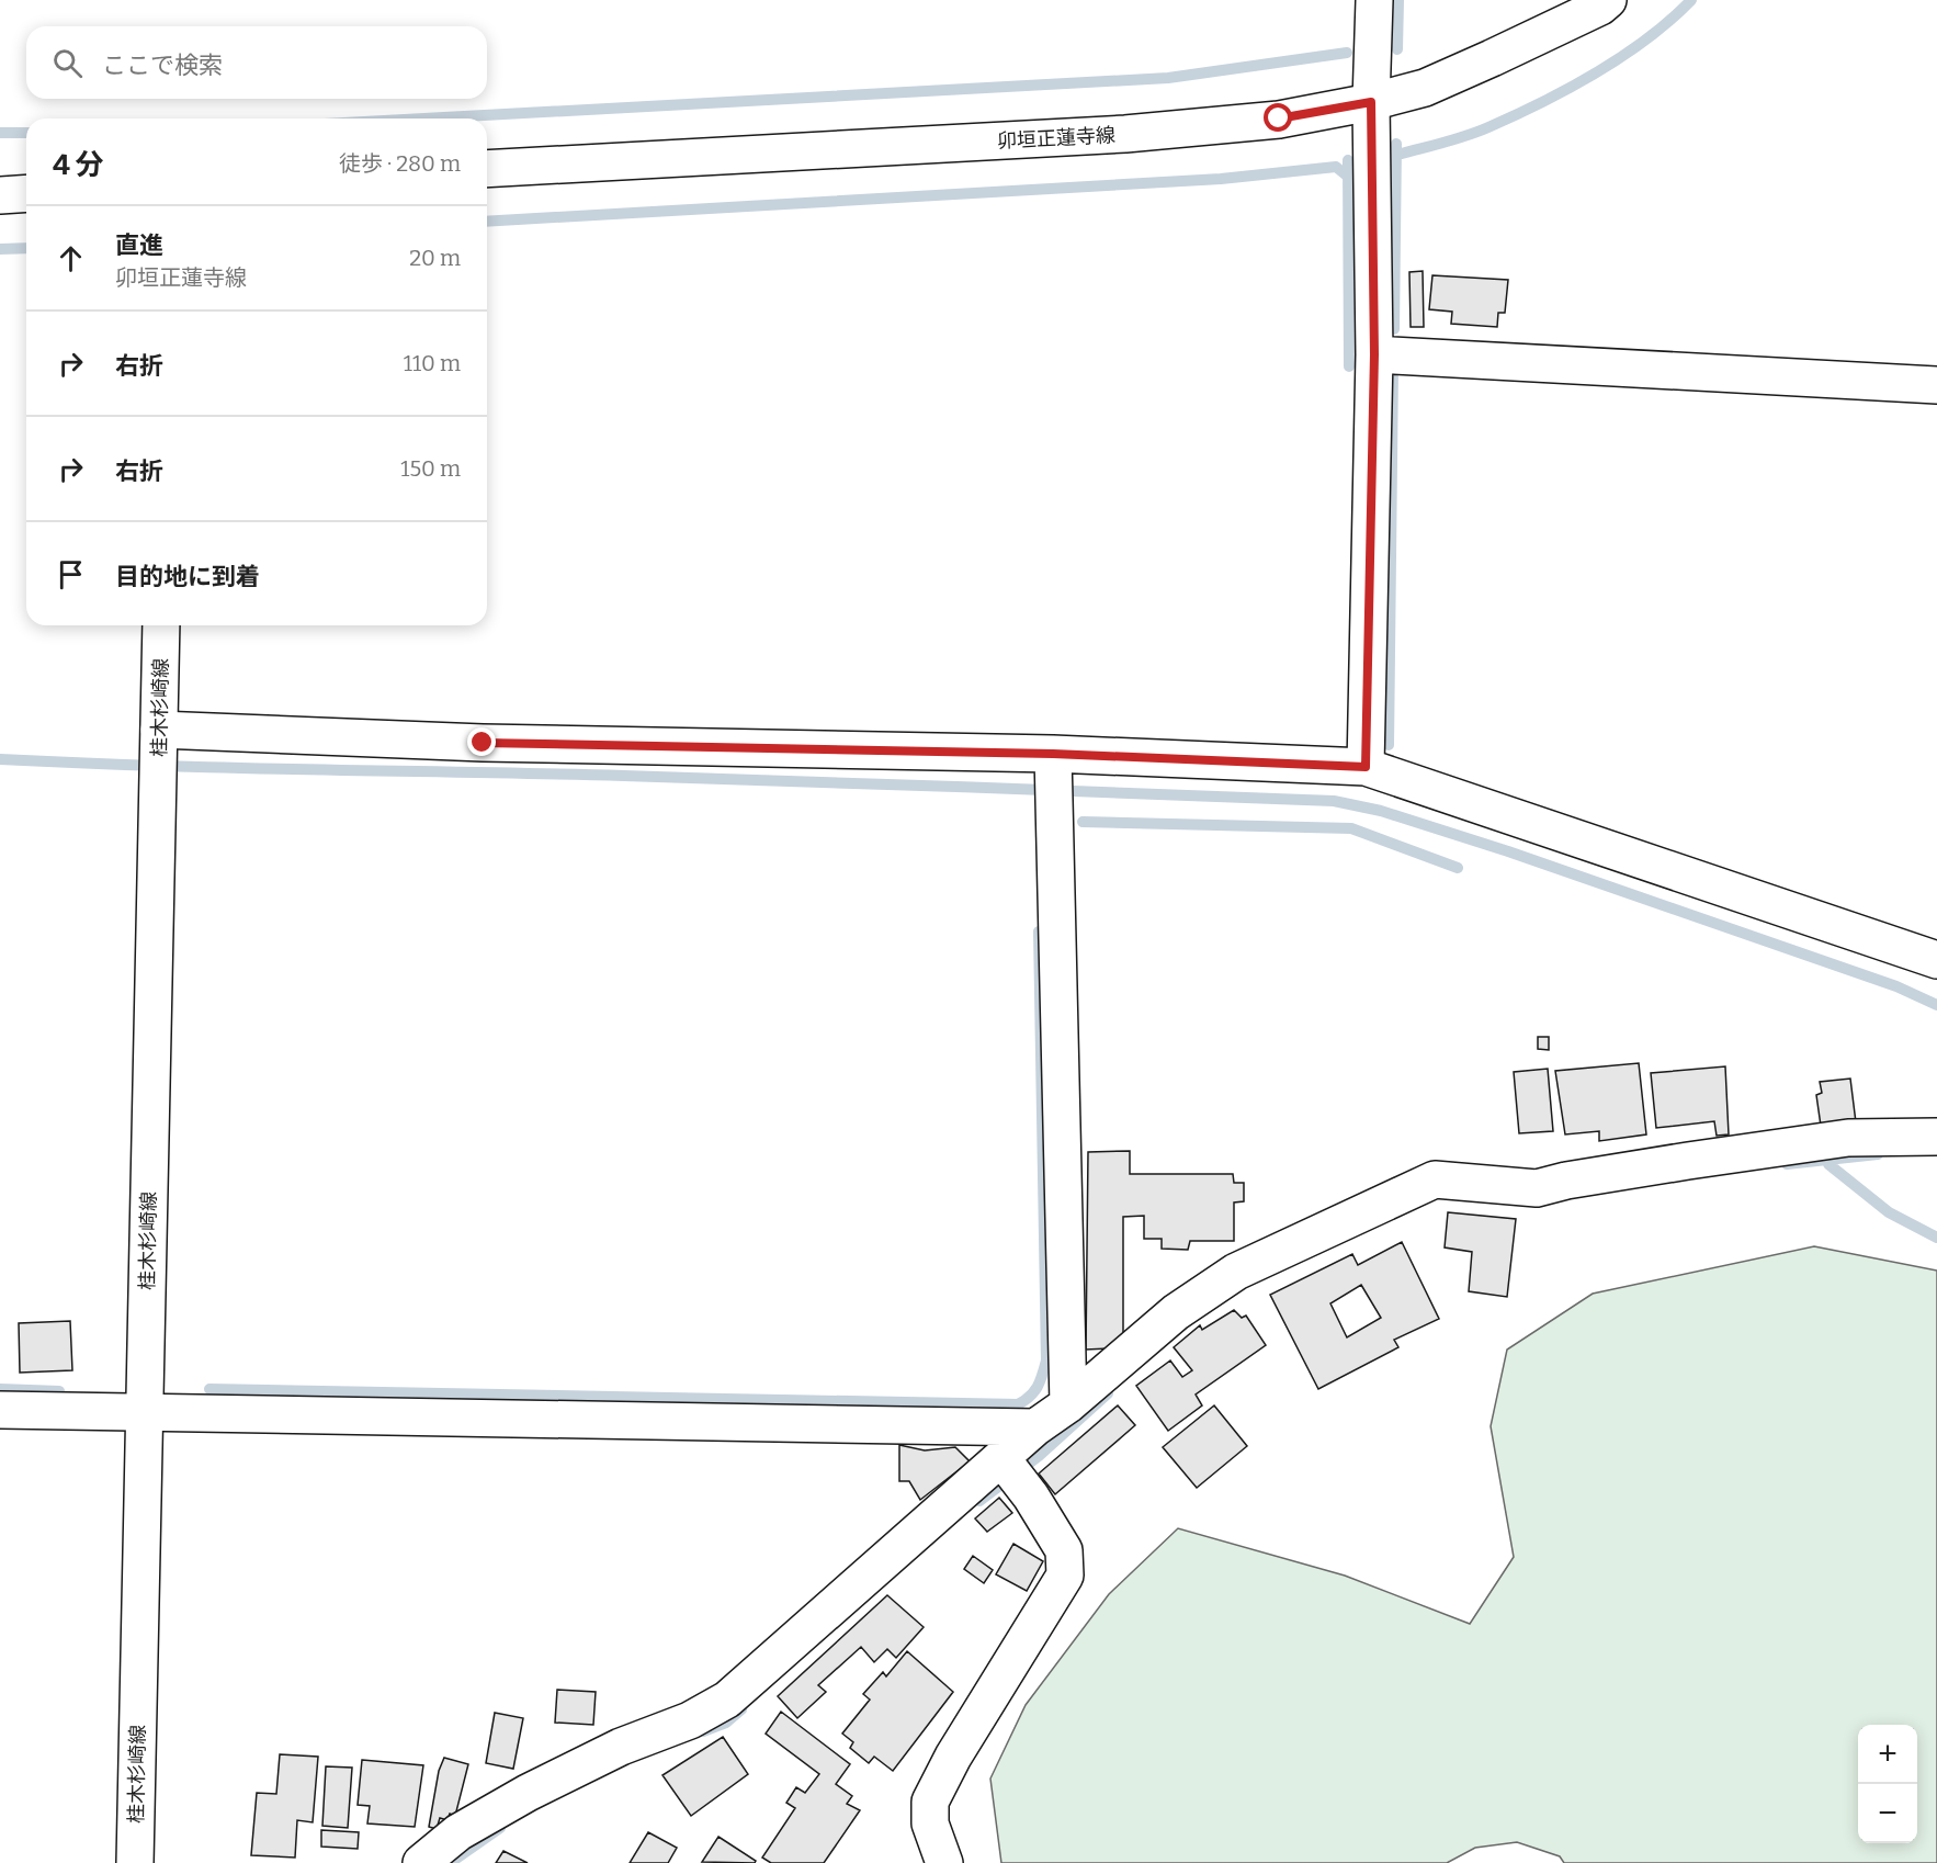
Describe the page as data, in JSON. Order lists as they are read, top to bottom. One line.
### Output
{"streets":{"street":["卯垣正蓮寺線","桂木杉崎線"]},"page":{"search":"ここで検索","heading":["4 分","徒歩 · 280 m"],"list":[["直進","卯垣正蓮寺線","20 m"],["右折","110 m"],["右折","150 m"],"目的地に到着"],"map_buttons":["+","−"]}}
